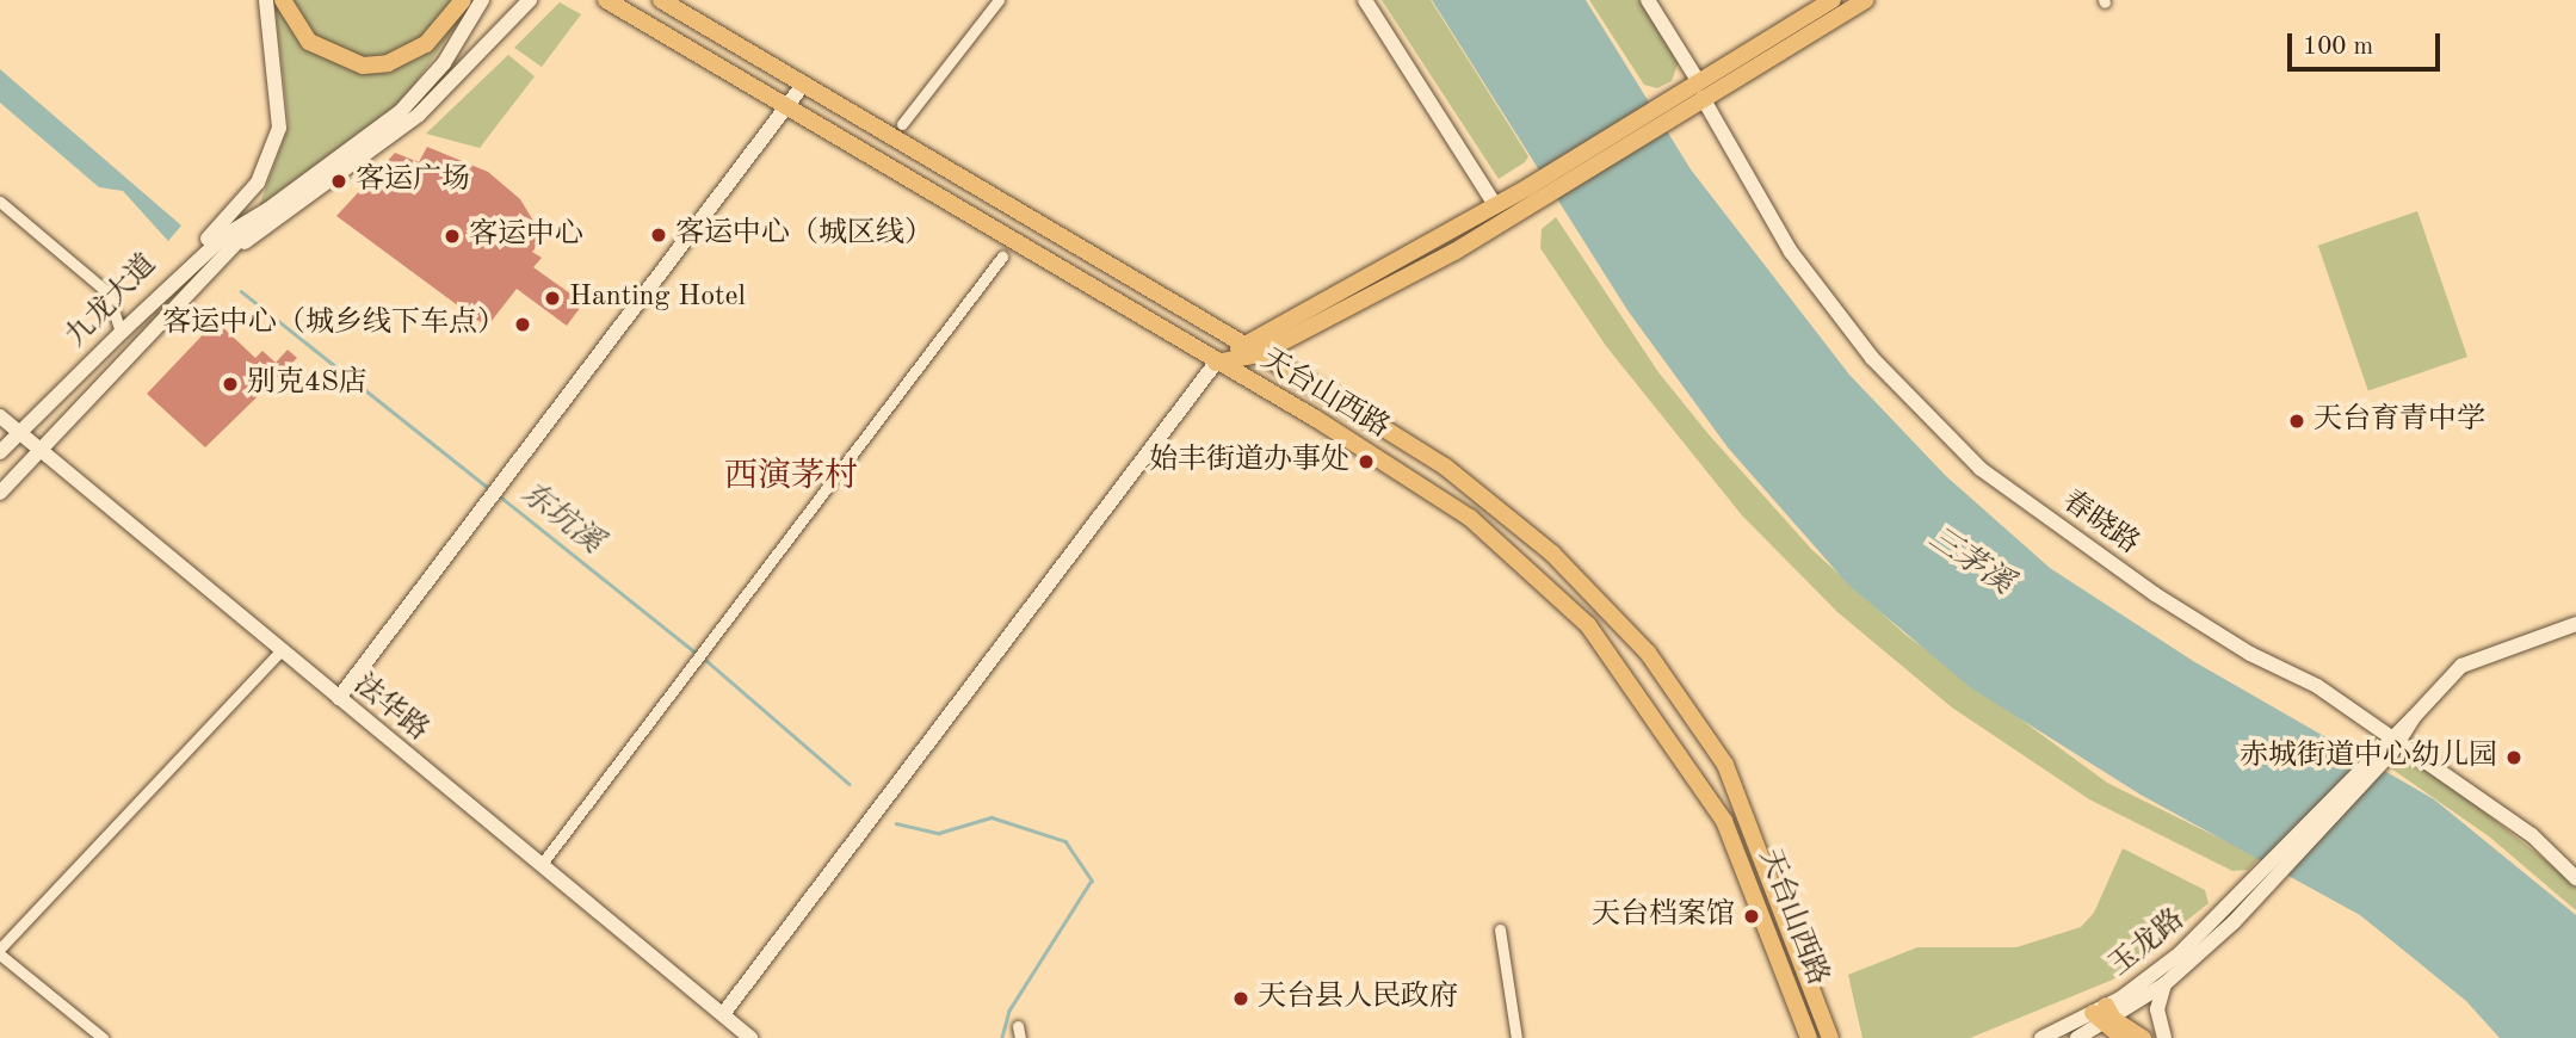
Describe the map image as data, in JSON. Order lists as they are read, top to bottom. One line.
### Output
{"streets":{"main road":["九龙大道","天台山西路","春晓路","法华路","玉龙路"]},"crossings":[["九龙大道","法华路"]],"districts":["西演茅村"],"water":["东坑溪","三茅溪"],"places":["客运广场","客运中心（城区线）","客运中心","Hanting Hotel","客运中心（城乡线下车点）","别克4S店","天台育青中学","始丰街道办事处","赤城街道中心幼儿园","天台档案馆","天台县人民政府"],"scale_bar":"100 m"}
